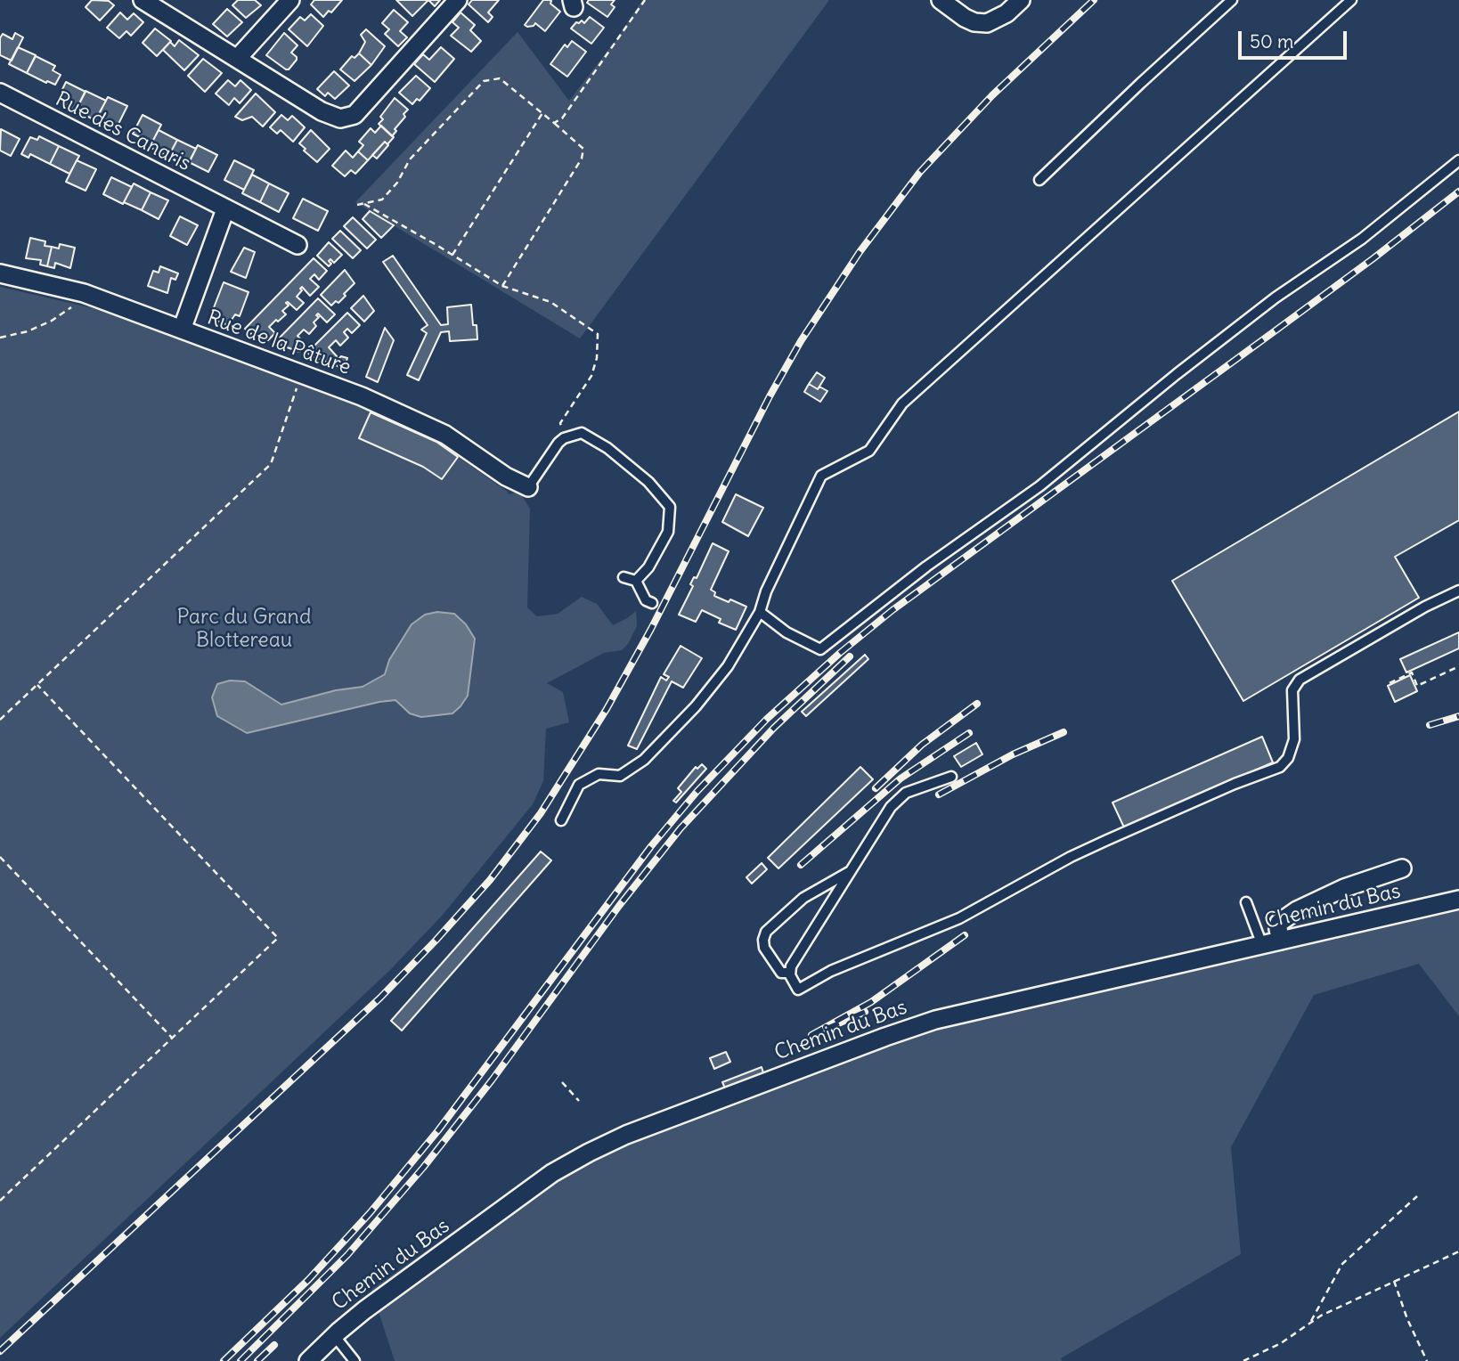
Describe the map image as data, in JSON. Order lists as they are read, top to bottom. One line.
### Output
{"streets":{"street":["Rue des Canaris","Rue de la Pâture","Chemin du Bas"]},"parks":["Parc du Grand Blottereau"],"scale_bar":"50 m"}
